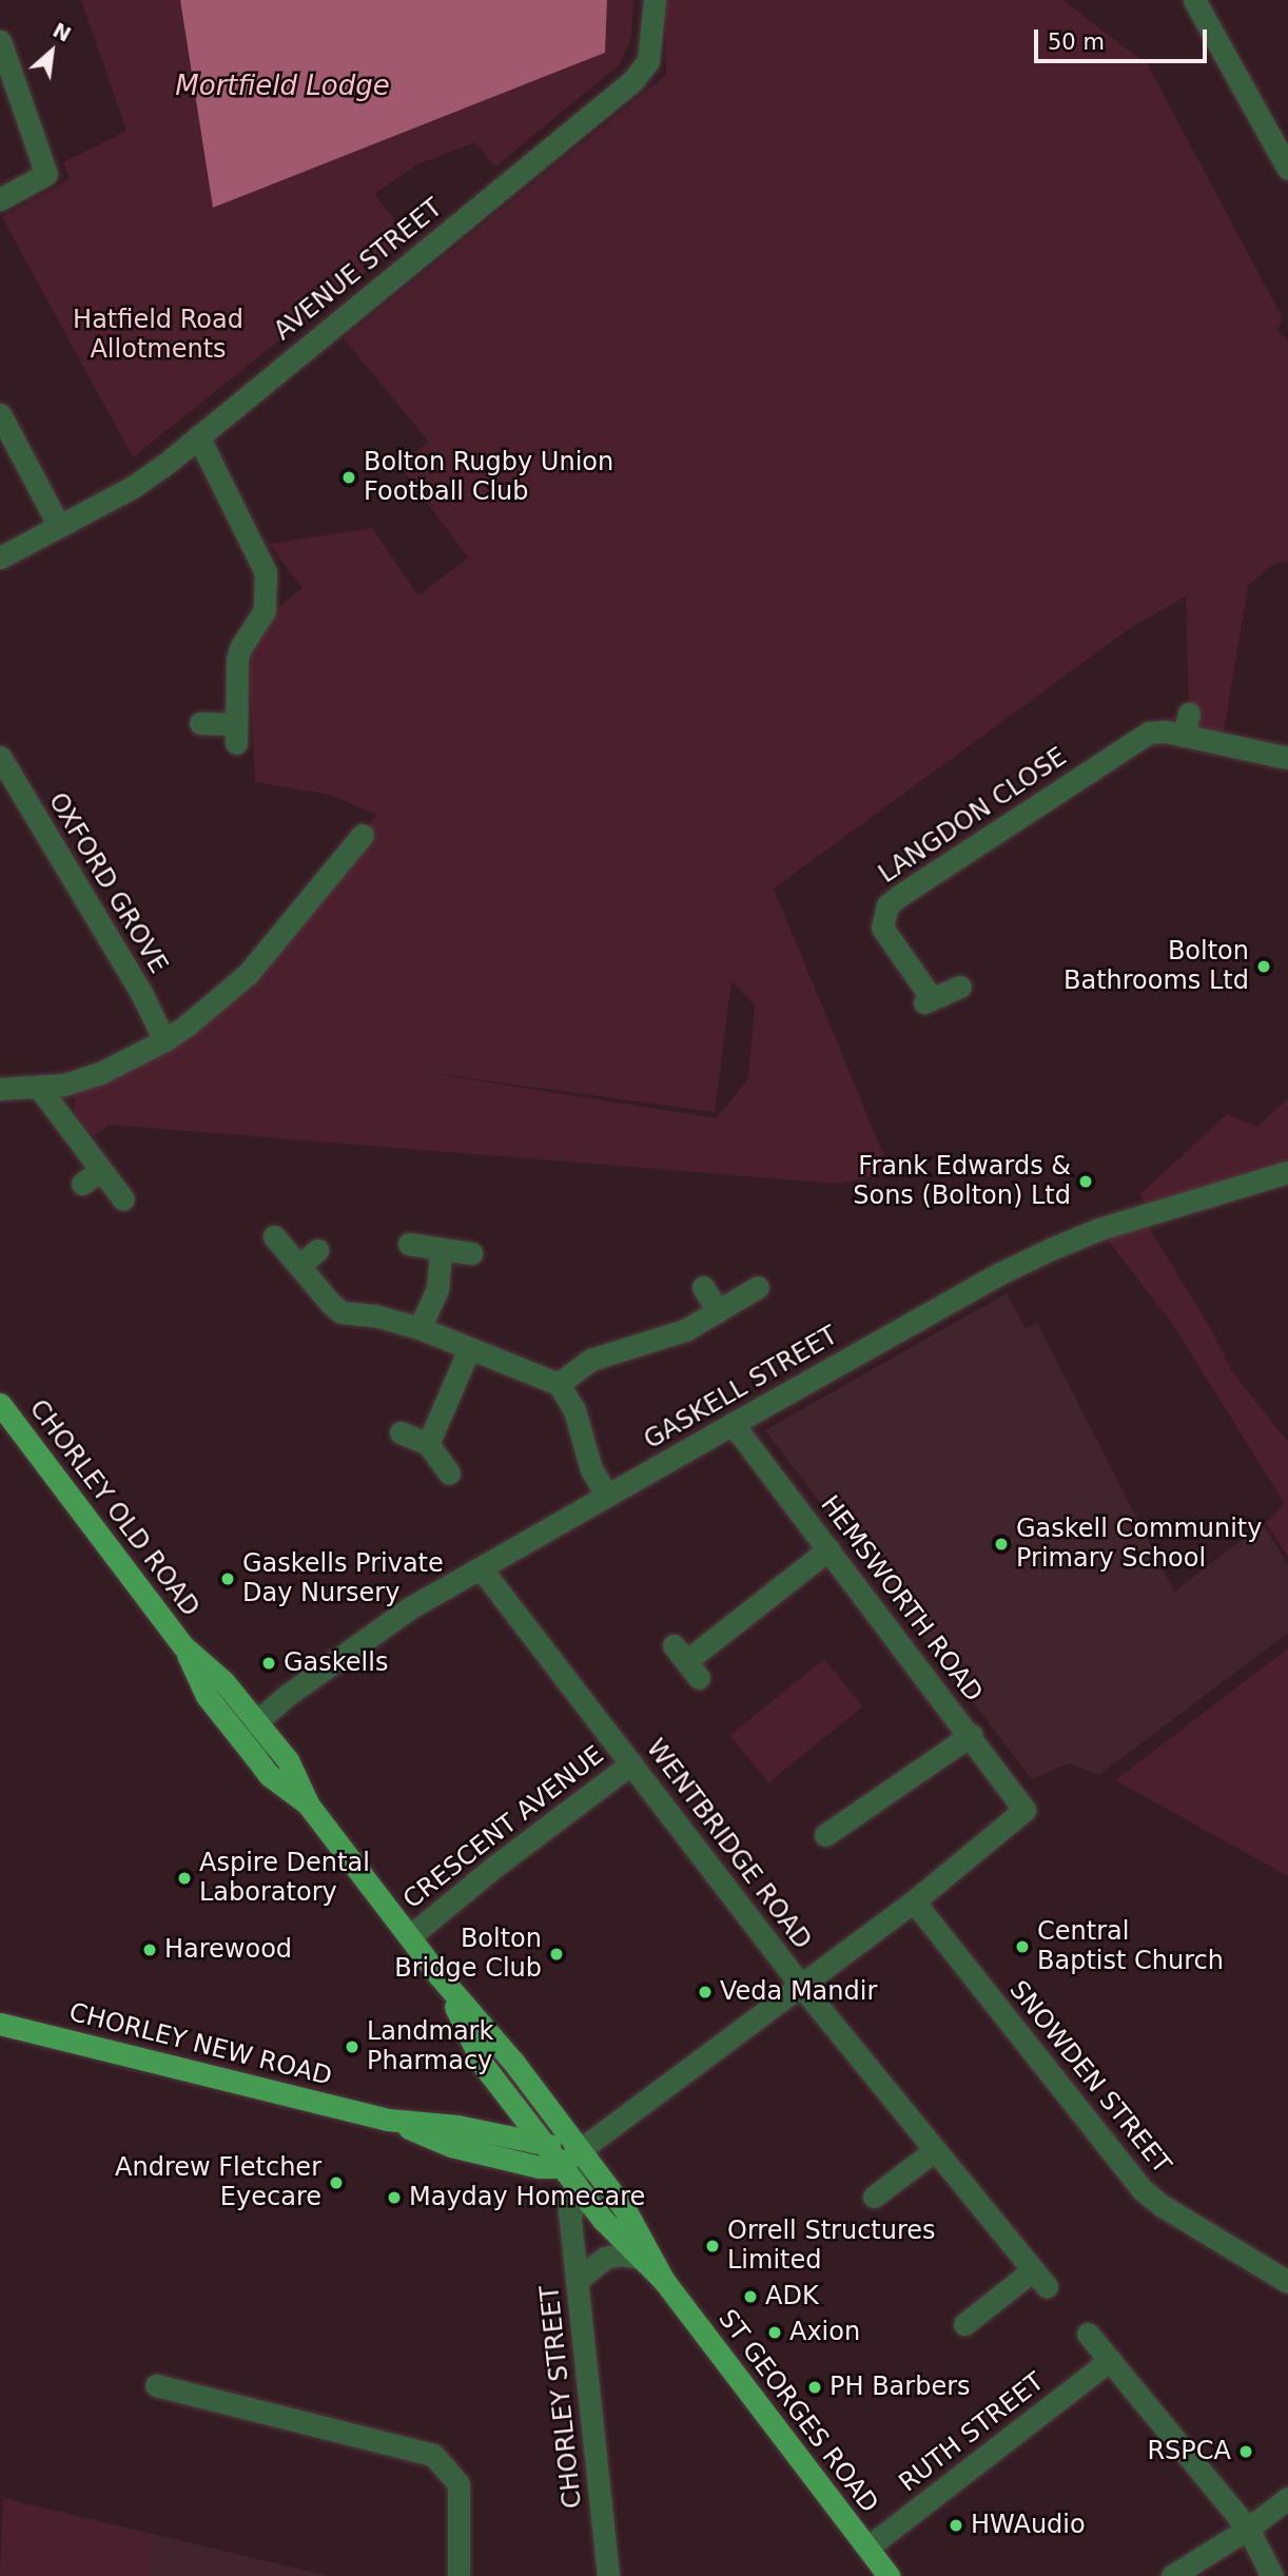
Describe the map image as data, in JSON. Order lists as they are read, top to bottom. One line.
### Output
{"streets":{"main road":["CHORLEY OLD ROAD","CHORLEY NEW ROAD","ST GEORGES ROAD"],"street":["AVENUE STREET","LANGDON CLOSE","OXFORD GROVE","GASKELL STREET","HEMSWORTH ROAD","CRESCENT AVENUE","WENTBRIDGE ROAD","SNOWDEN STREET","CHORLEY STREET","RUTH STREET"]},"crossings":[["GASKELL STREET","CHORLEY OLD ROAD"],["GASKELL STREET","HEMSWORTH ROAD"],["GASKELL STREET","WENTBRIDGE ROAD"],["CHORLEY OLD ROAD","CRESCENT AVENUE"],["CHORLEY OLD ROAD","CHORLEY NEW ROAD"],["CHORLEY OLD ROAD","CHORLEY STREET"],["CHORLEY OLD ROAD","ST GEORGES ROAD"],["HEMSWORTH ROAD","SNOWDEN STREET"],["CRESCENT AVENUE","WENTBRIDGE ROAD"],["CHORLEY NEW ROAD","CHORLEY STREET"],["CHORLEY NEW ROAD","ST GEORGES ROAD"],["CHORLEY STREET","ST GEORGES ROAD"],["ST GEORGES ROAD","RUTH STREET"]],"water":["Mortfield Lodge"],"parks":["Hatfield Road Allotments"],"places":["Bolton Rugby Union Football Club","Bolton Bathrooms Ltd","Frank Edwards & Sons (Bolton) Ltd","Gaskell Community Primary School","Gaskells Private Day Nursery","Gaskells","Aspire Dental Laboratory","Central Baptist Church","Harewood","Bolton Bridge Club","Veda Mandir","Landmark Pharmacy","Andrew Fletcher Eyecare","Mayday Homecare","Orrell Structures Limited","ADK","Axion","PH Barbers","RSPCA","HWAudio"],"scale_bar":"50 m","north":"top right"}
